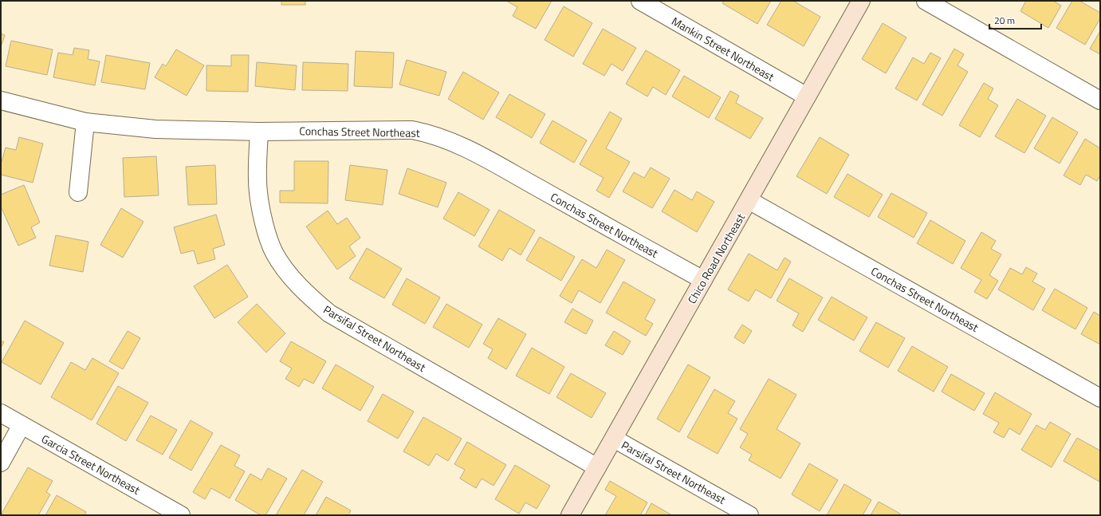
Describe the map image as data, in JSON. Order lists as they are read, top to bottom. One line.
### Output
{"streets":{"street":["Mankin Street Northeast","Conchas Street Northeast","Chico Road Northeast","Parsifal Street Northeast","Garcia Street Northeast"]},"crossings":[["Mankin Street Northeast","Chico Road Northeast"],["Conchas Street Northeast","Chico Road Northeast"],["Conchas Street Northeast","Parsifal Street Northeast"],["Chico Road Northeast","Parsifal Street Northeast"]],"scale_bar":"20 m"}
